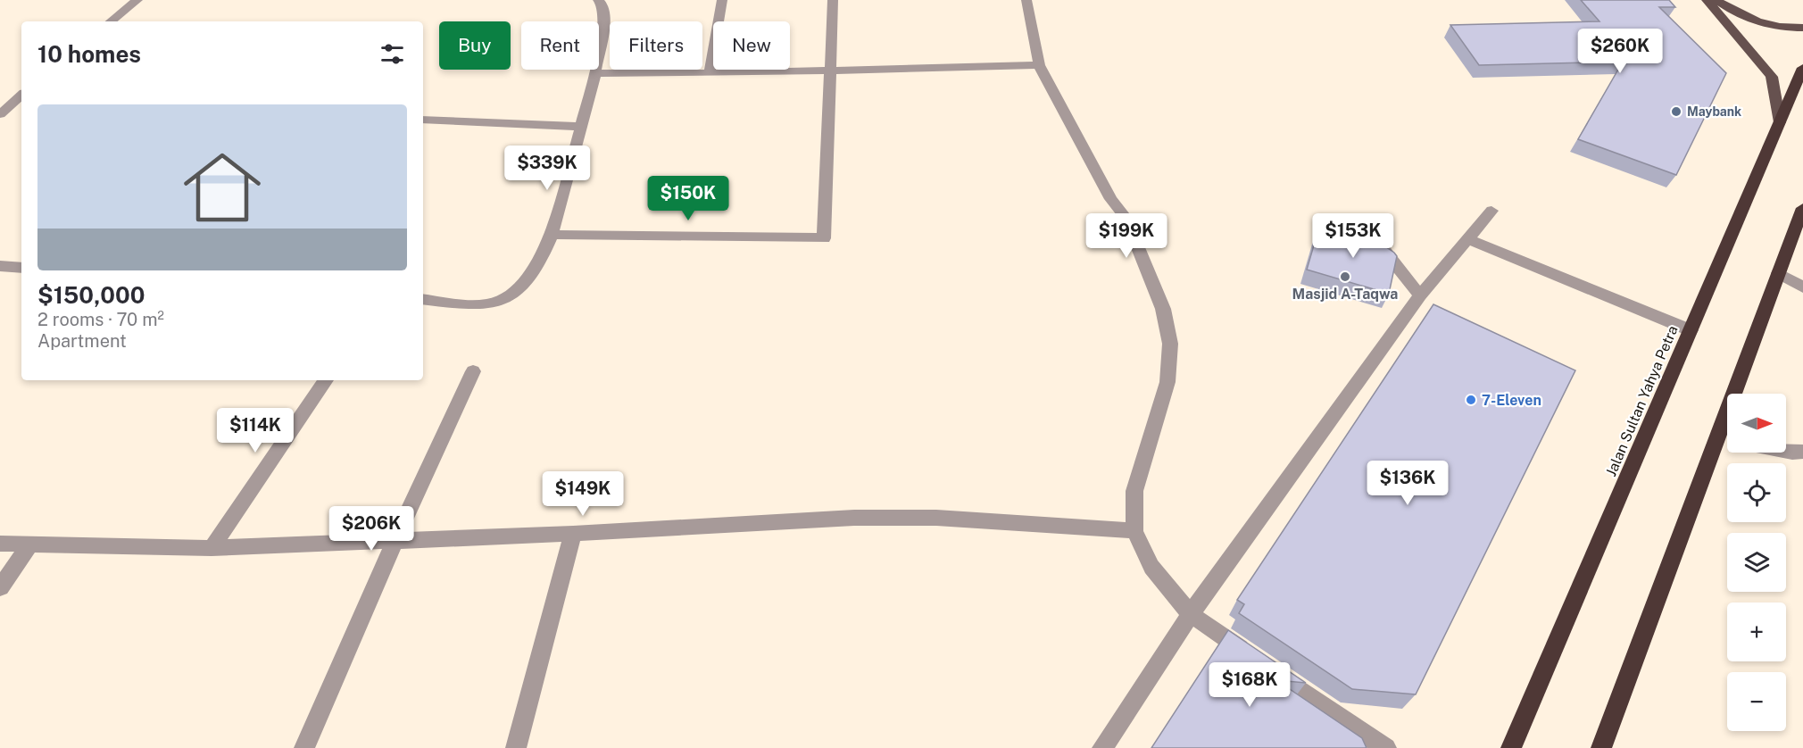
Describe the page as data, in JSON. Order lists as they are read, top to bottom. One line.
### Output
{"streets":{"highway":["Jalan Sultan Yahya Petra"]},"places":["Maybank","Masjid A-Taqwa","7-Eleven"],"north":"right","page":{"chip":["Buy","Rent","Filters","New"],"heading":"10 homes","price":["$260K","$339K","$150K","$199K","$153K","$114K","$136K","$149K","$206K","$168K"],"list":[{"name":"$150,000","note":"2 rooms · 70 m² · Apartment"}],"map_buttons":["+","−"]}}
